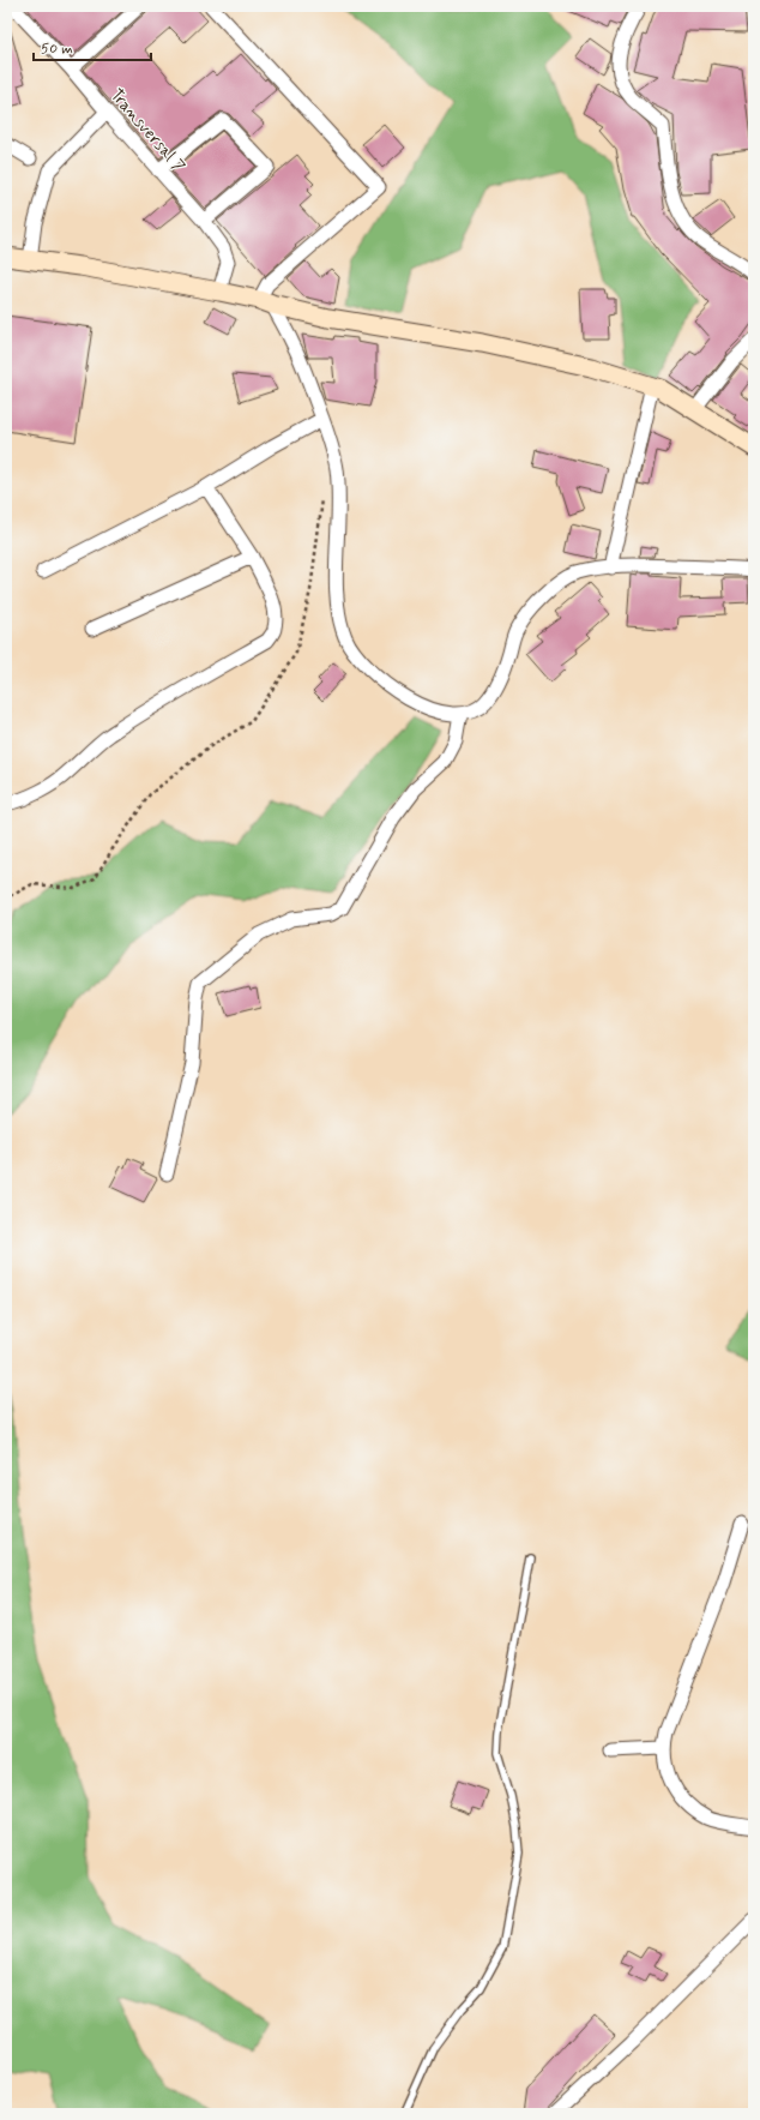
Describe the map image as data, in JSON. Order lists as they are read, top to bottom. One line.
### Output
{"streets":{"street":["Transversal 7"]},"scale_bar":"50 m"}
